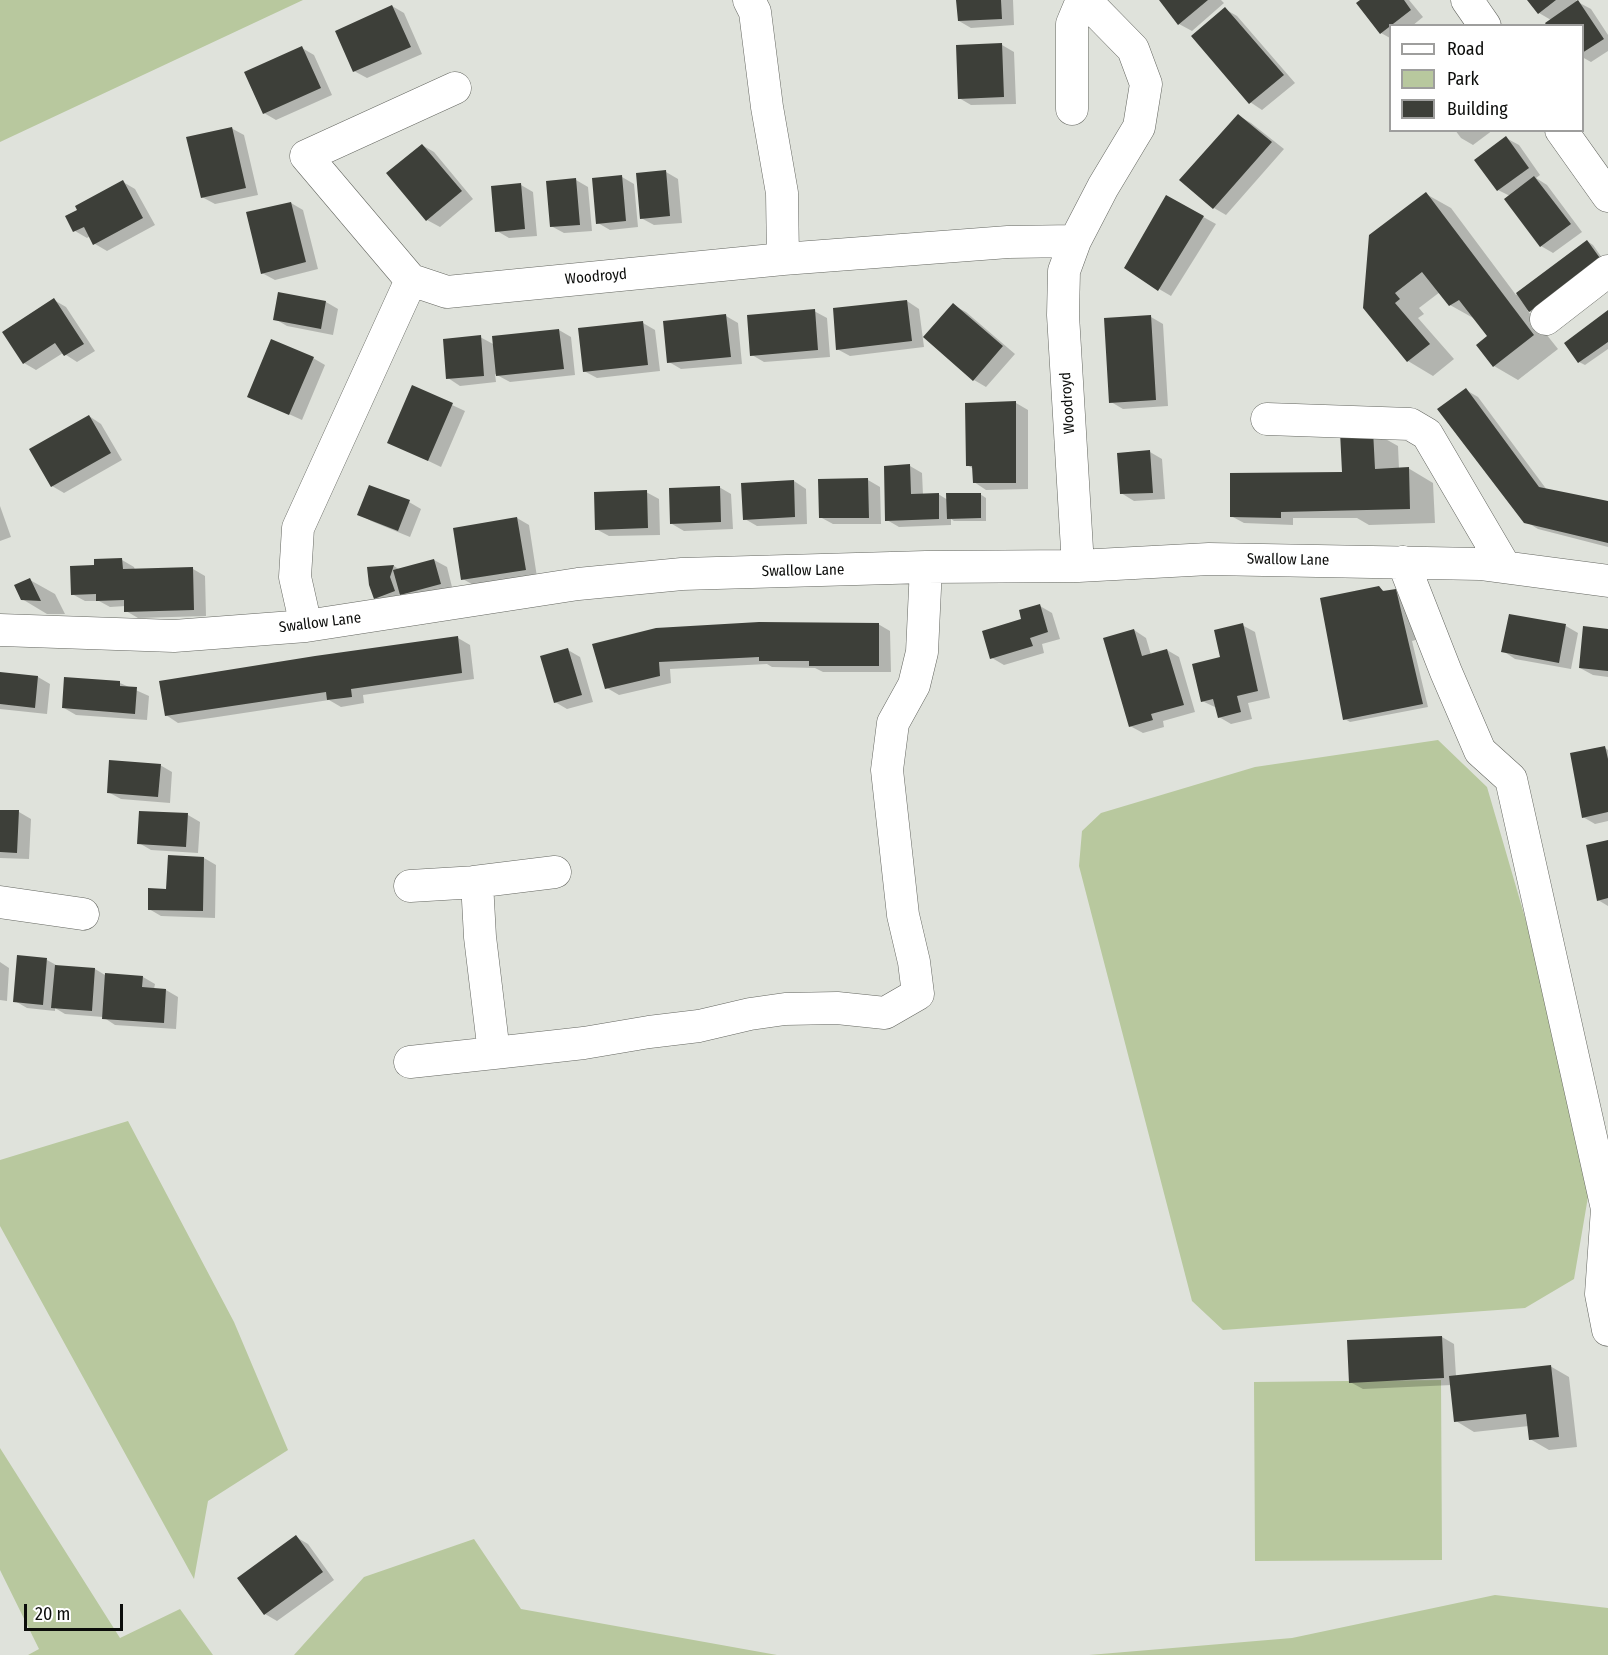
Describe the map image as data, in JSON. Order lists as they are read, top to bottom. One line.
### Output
{"streets":{"street":["Woodroyd","Swallow Lane"]},"crossings":[["Woodroyd","Swallow Lane"]],"legend":["Road","Park","Building"],"scale_bar":"20 m"}
